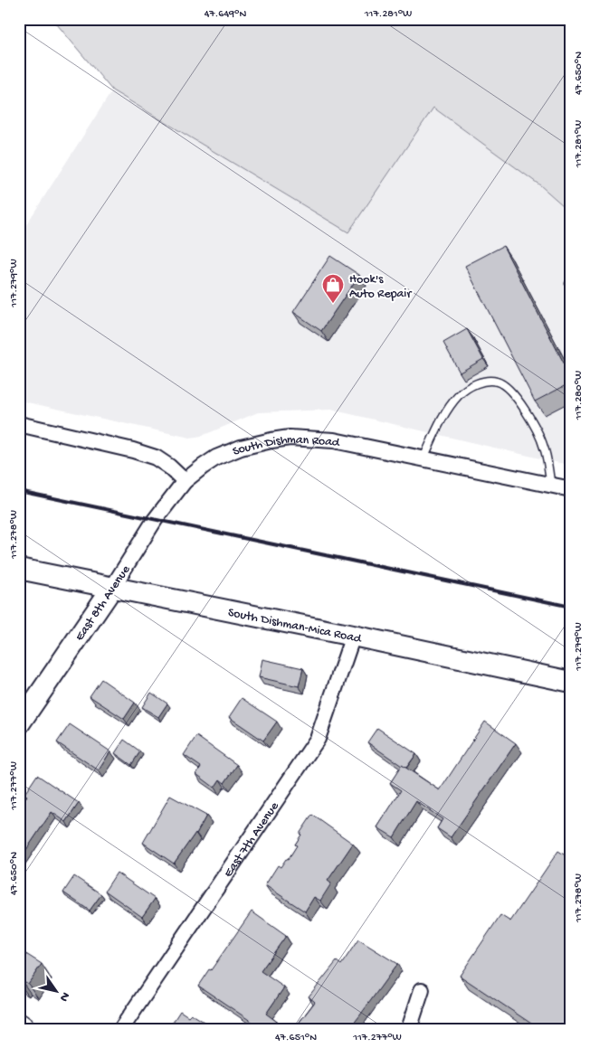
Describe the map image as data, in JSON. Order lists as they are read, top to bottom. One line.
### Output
{"streets":{"main road":["East 8th Avenue","South Dishman-Mica Road"],"street":["South Dishman Road","East 7th Avenue"]},"crossings":[["South Dishman Road","East 8th Avenue"],["East 8th Avenue","South Dishman-Mica Road"],["South Dishman-Mica Road","East 7th Avenue"]],"places":{"shop":["Hook's Auto Repair"]},"north":"bottom right","coordinates":["47.649°N","117.281°W","47.650°N","117.279°W","117.280°W","117.278°W","117.277°W","47.651°N"]}
